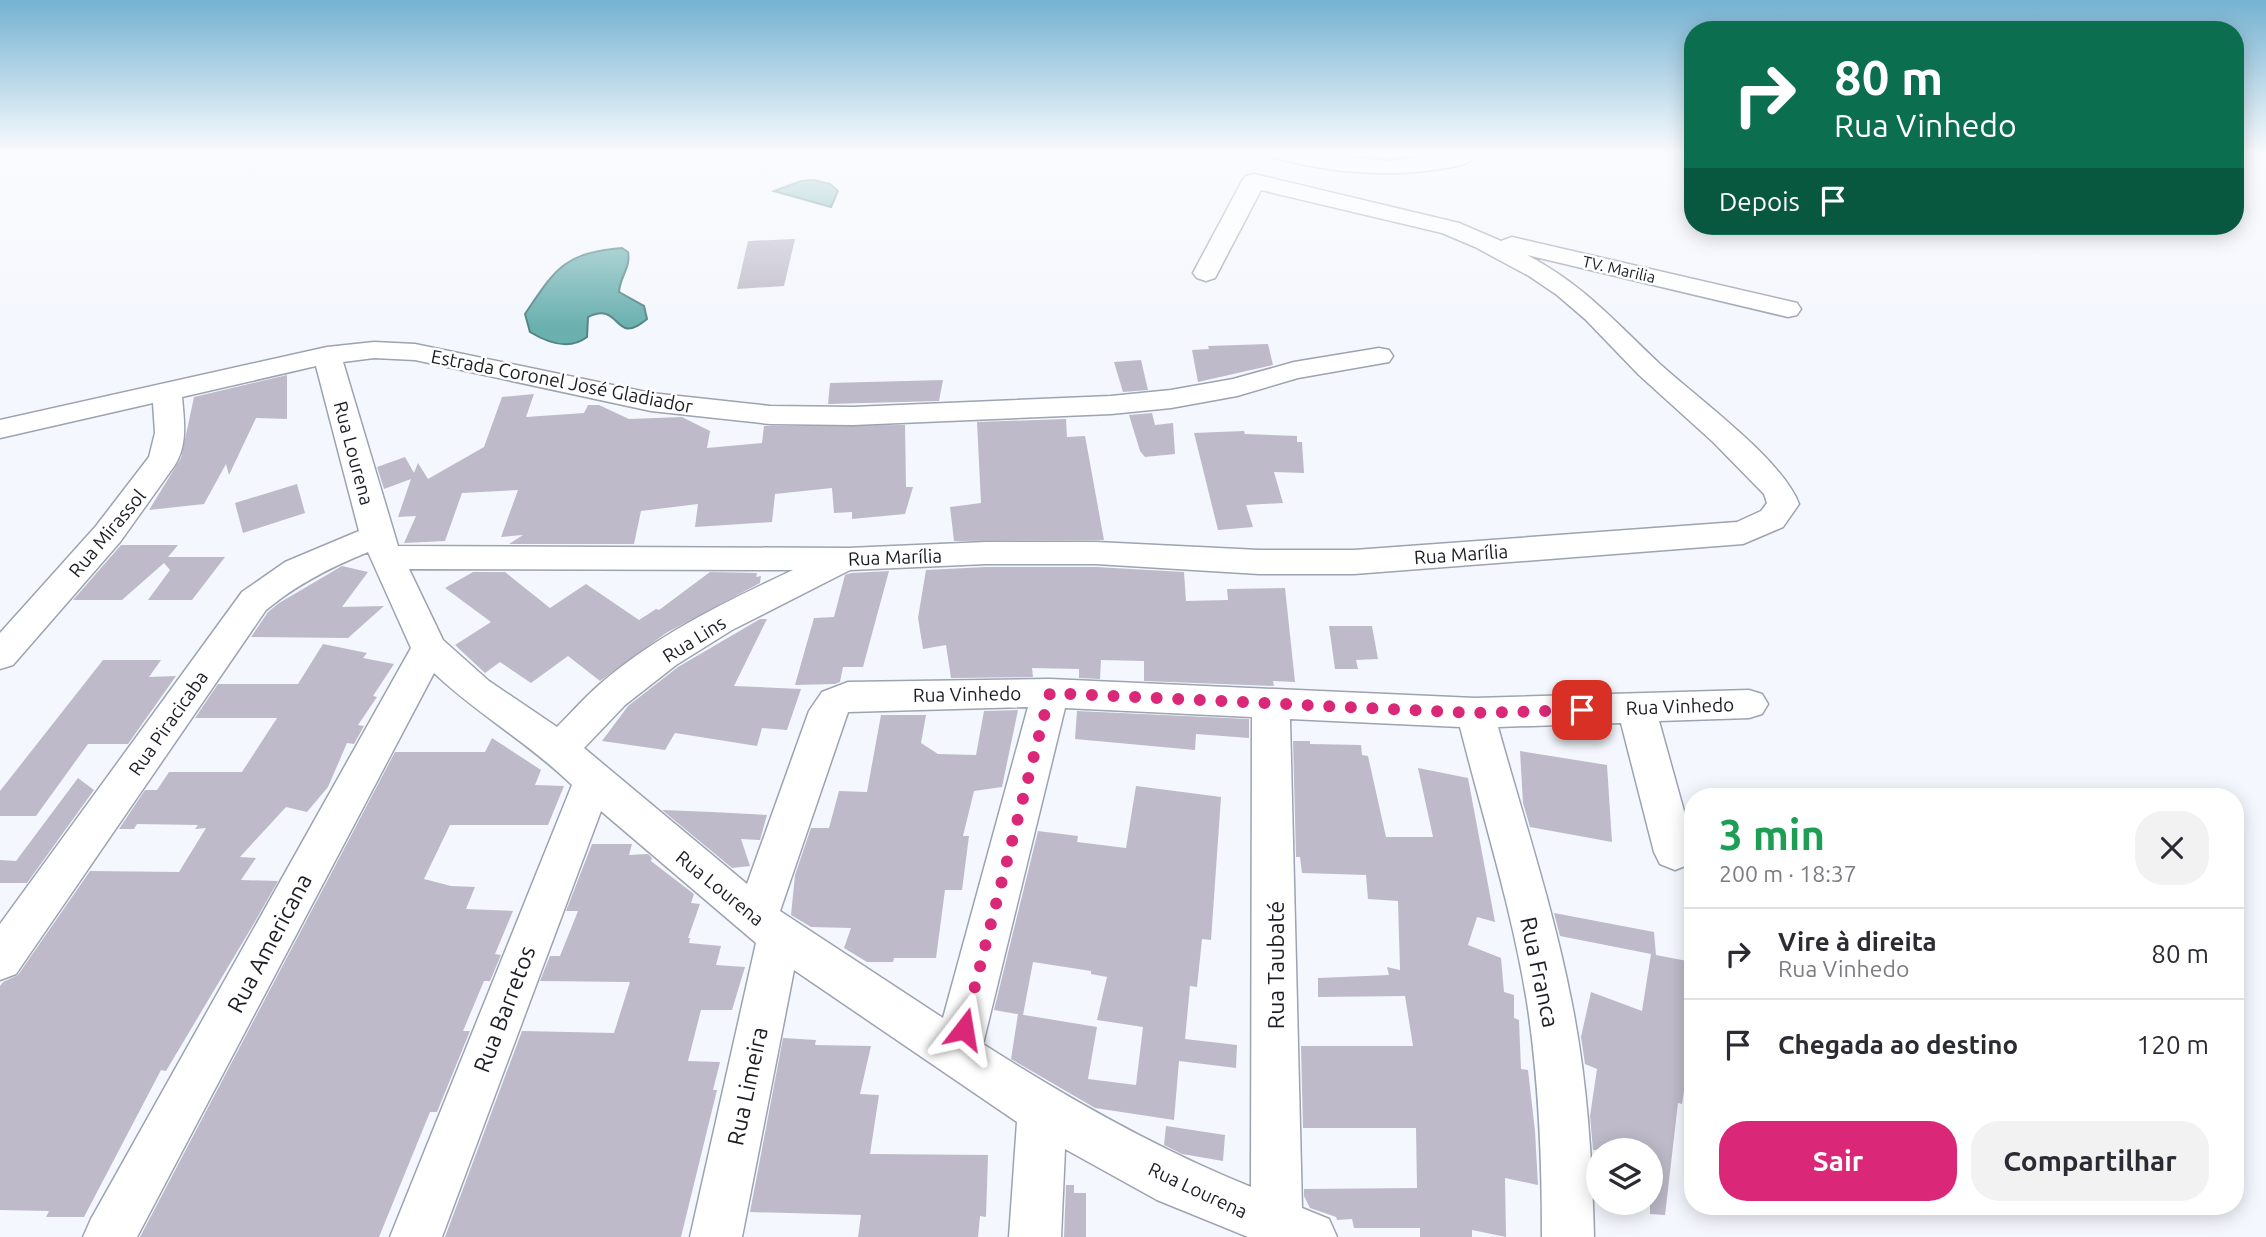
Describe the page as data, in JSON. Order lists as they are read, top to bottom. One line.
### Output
{"streets":{"street":["TV. Marilia","Estrada Coronel José Gladiador","Rua Lourena","Rua Mirassol","Rua Marília","Rua Lins","Rua Vinhedo","Rua Piracicaba","Rua Americana","Rua Taubaté","Rua Franca","Rua Barretos","Rua Limeira"]},"crossings":[["TV. Marilia","Rua Marília"],["Estrada Coronel José Gladiador","Rua Lourena"],["Estrada Coronel José Gladiador","Rua Mirassol"],["Rua Lourena","Rua Marília"],["Rua Lourena","Rua Lins"],["Rua Lourena","Rua Vinhedo"],["Rua Lourena","Rua Piracicaba"],["Rua Lourena","Rua Americana"],["Rua Lourena","Rua Taubaté"],["Rua Lourena","Rua Barretos"],["Rua Lourena","Rua Limeira"],["Rua Marília","Rua Lins"],["Rua Marília","Rua Piracicaba"],["Rua Vinhedo","Rua Taubaté"],["Rua Vinhedo","Rua Franca"],["Rua Vinhedo","Rua Limeira"]],"page":{"turn":["80 m","Rua Vinhedo"],"then":"Depois","heading":["3 min","200 m · 18:37"],"list":[{"name":"Vire à direita","note":"Rua Vinhedo","value":"80 m"},{"name":"Chegada ao destino","value":"120 m"}],"buttons":["Sair","Compartilhar"]}}
